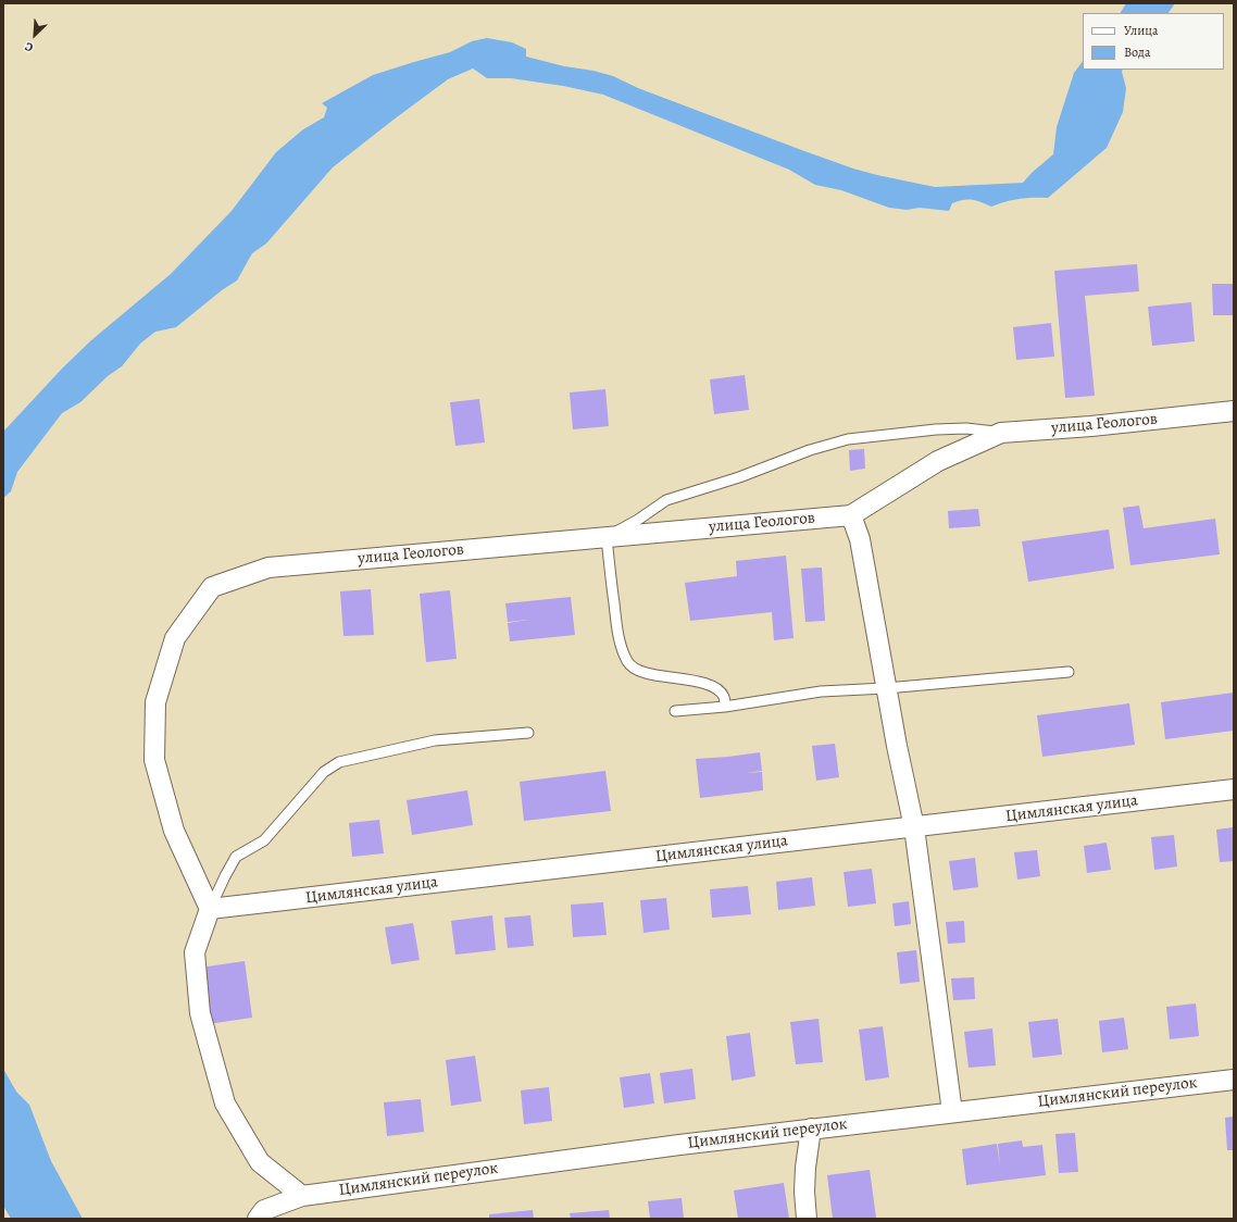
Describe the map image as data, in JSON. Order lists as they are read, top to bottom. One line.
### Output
{"streets":{"street":["улица Геологов","Цимлянская улица","Цимлянский переулок"]},"crossings":[["улица Геологов","Цимлянская улица"]],"legend":["Улица","Вода"],"north":"bottom left"}
